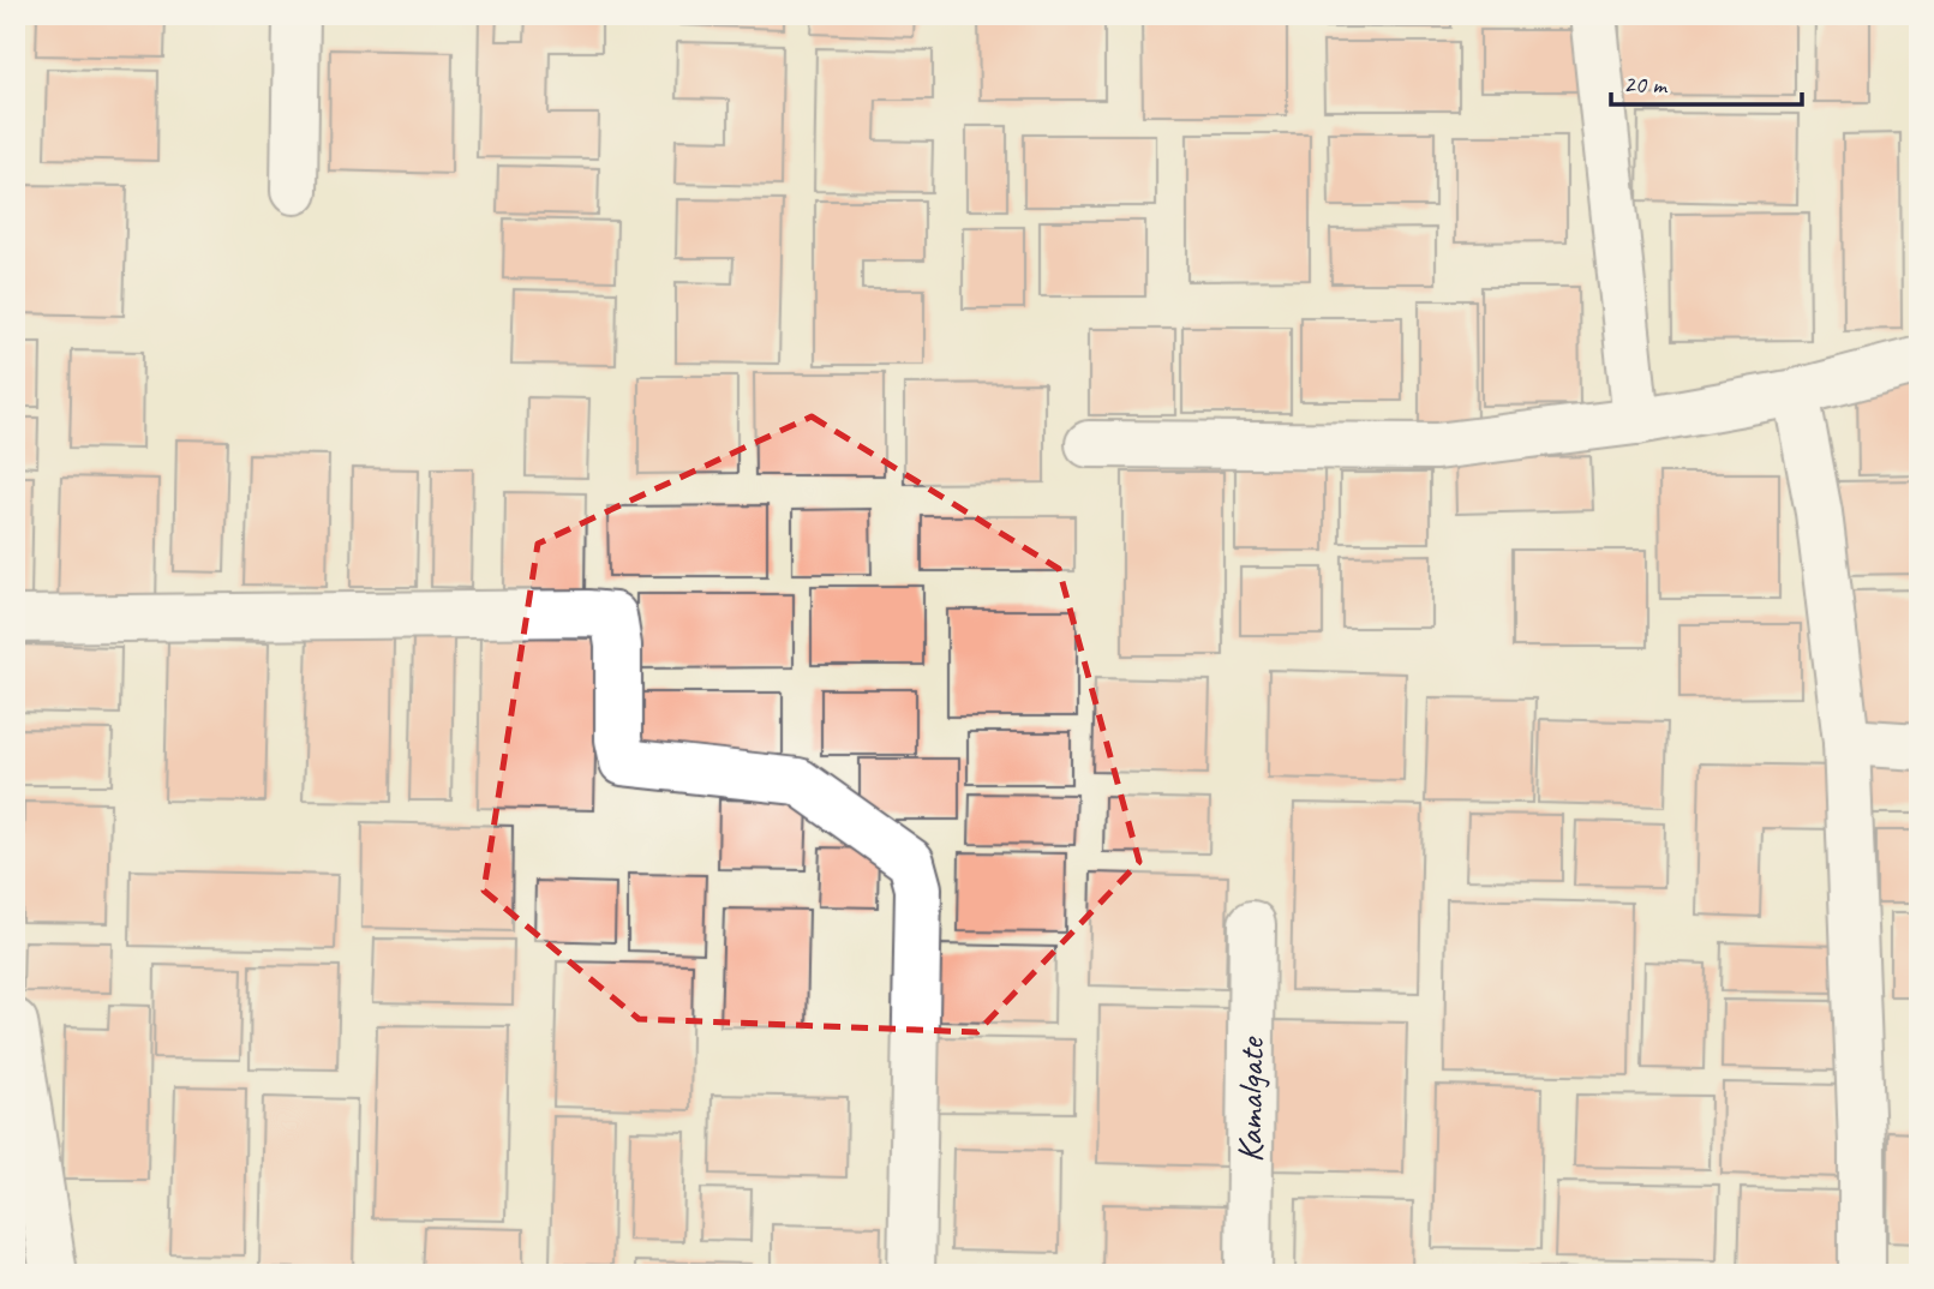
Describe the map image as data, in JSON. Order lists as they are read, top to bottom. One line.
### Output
{"streets":{"street":["Kamalgate"]},"scale_bar":"20 m"}
